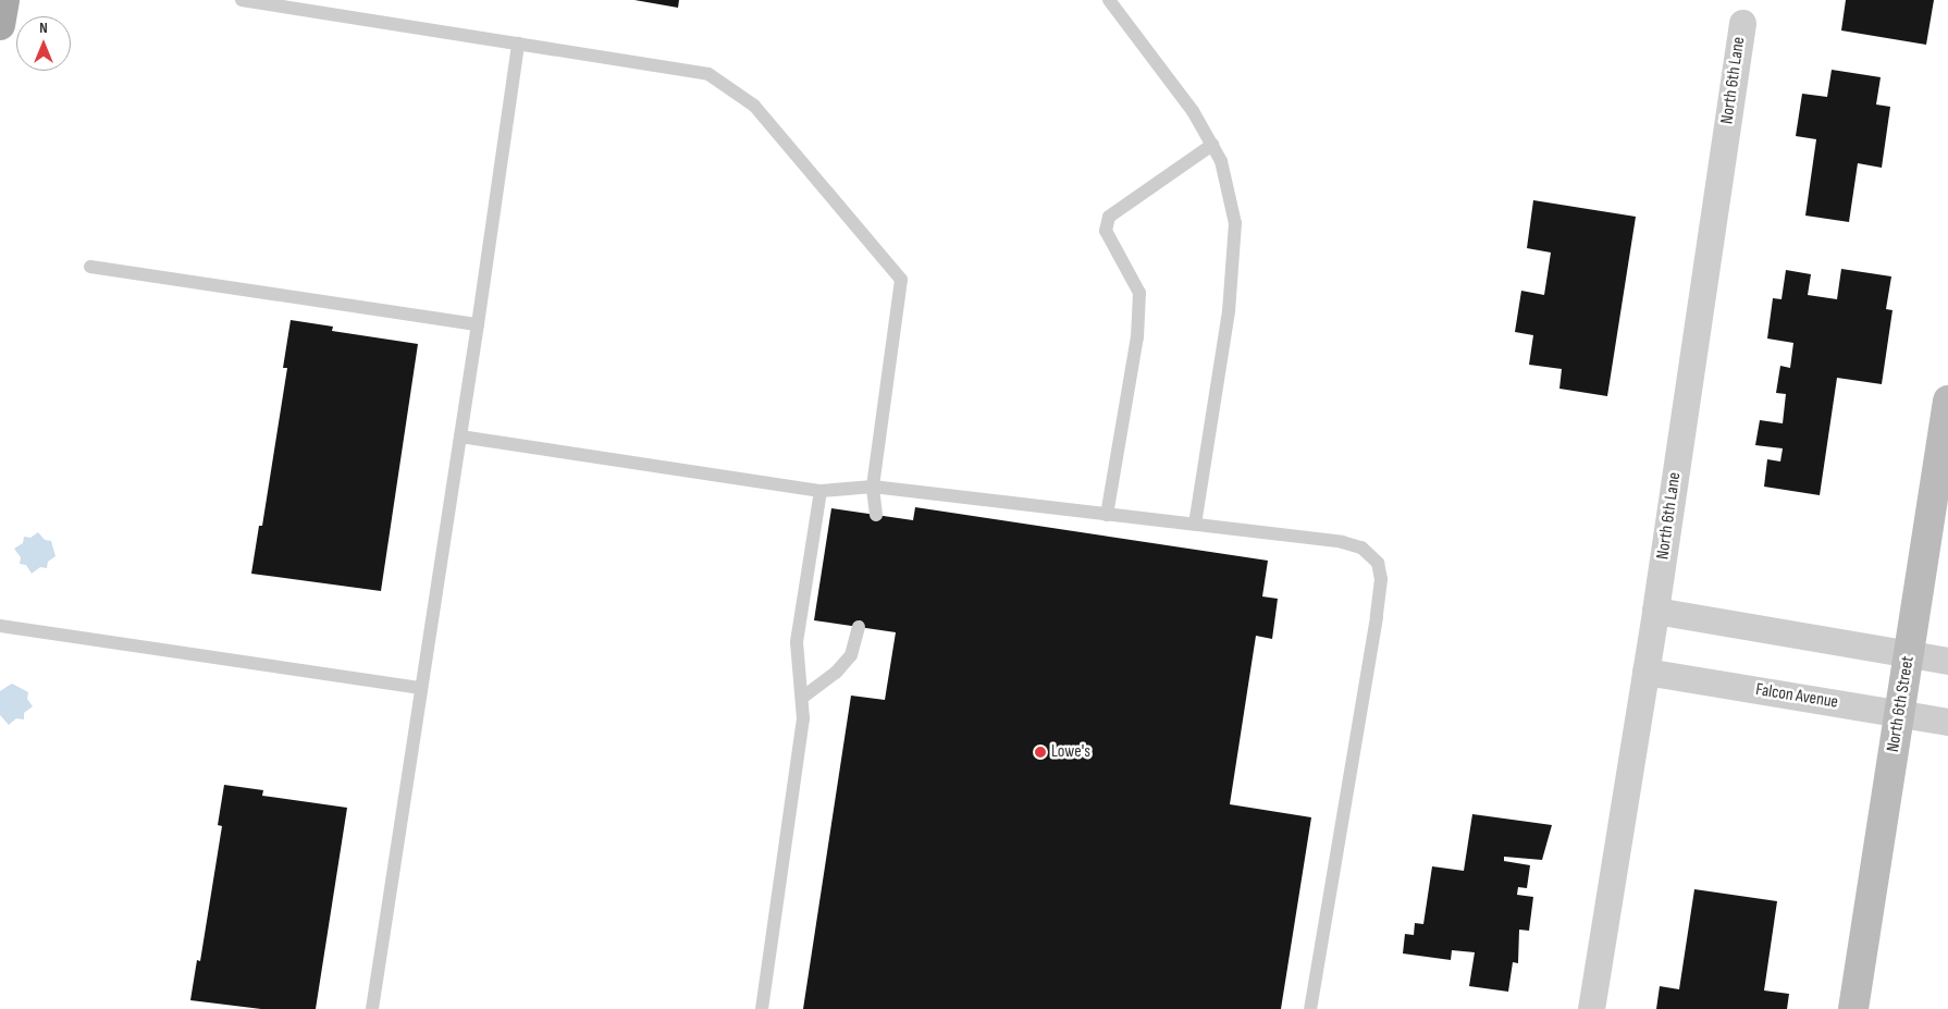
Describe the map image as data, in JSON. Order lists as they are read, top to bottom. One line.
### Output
{"streets":{"street":["North 6th Lane","Falcon Avenue","North 6th Street"]},"crossings":[["North 6th Lane","Falcon Avenue"],["Falcon Avenue","North 6th Street"]],"places":["Lowe's"],"north":"top"}
